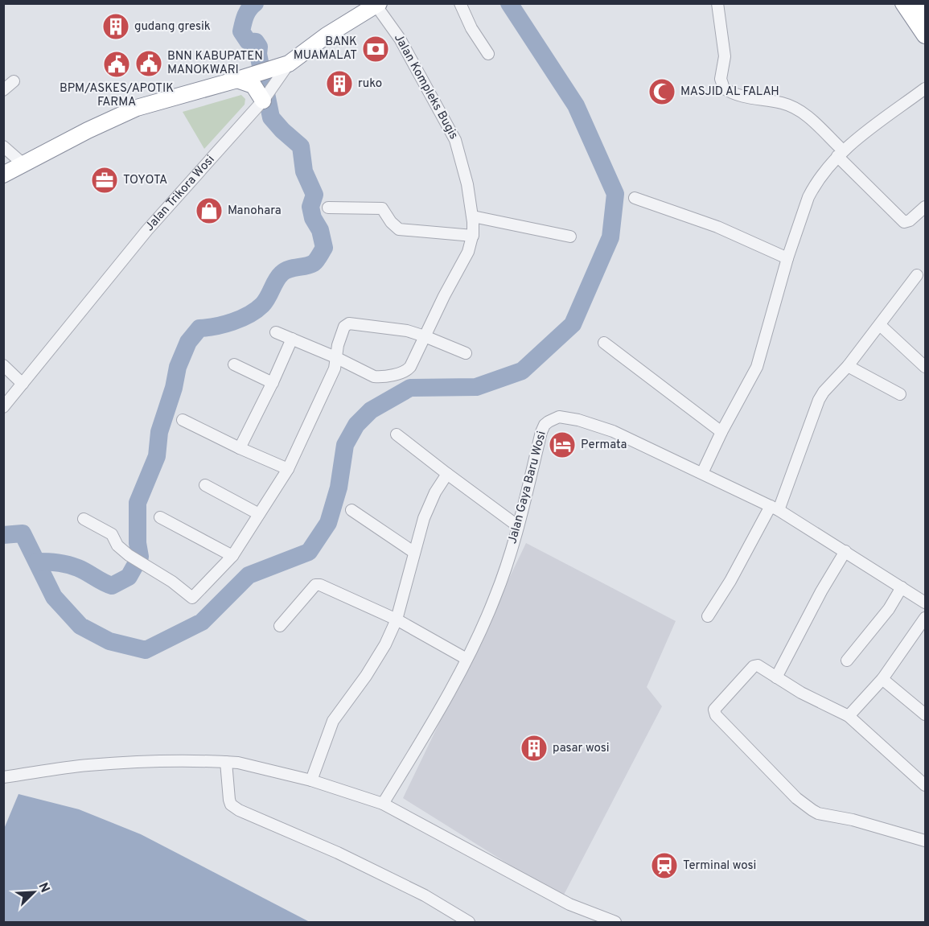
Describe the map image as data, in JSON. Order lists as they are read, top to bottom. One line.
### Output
{"streets":{"highway":["Jalan Trikora Wosi"],"street":["Jalan Kompleks Bugis","Jalan Gaya Baru Wosi"]},"crossings":[["Jalan Kompleks Bugis","Jalan Trikora Wosi"]],"places":{"building":["gudang gresik","ruko","pasar wosi"],"bank":["BANK MUAMALAT"],"public building":["BNN KABUPATEN MANOKWARI","BPM/ASKES/APOTIK FARMA"],"mosque":["MASJID AL FALAH"],"office":["TOYOTA"],"shop":["Manohara"],"hotel":["Permata"],"station":["Terminal wosi"]},"north":"top right"}
